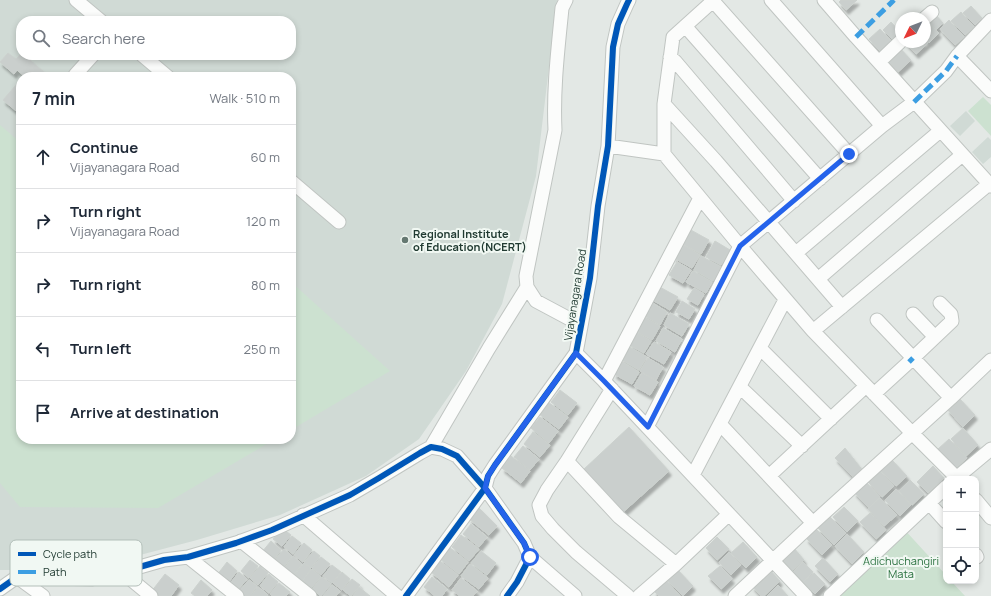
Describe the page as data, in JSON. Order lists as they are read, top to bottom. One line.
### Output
{"streets":{"street":["Vijayanagara Road"]},"parks":["Adichuchangiri Mata"],"places":["Regional Institute of Education(NCERT)"],"legend":["Cycle path","Path"],"north":"bottom left","page":{"search":"Search here","heading":["7 min","Walk · 510 m"],"list":[["Continue","Vijayanagara Road","60 m"],["Turn right","Vijayanagara Road","120 m"],["Turn right","80 m"],["Turn left","250 m"],"Arrive at destination"],"map_buttons":["+","−"]}}
